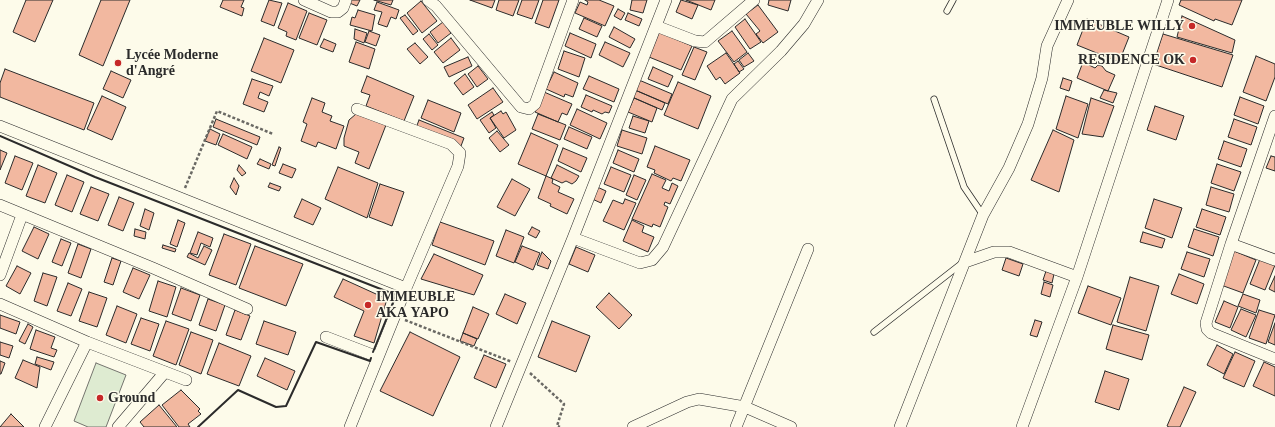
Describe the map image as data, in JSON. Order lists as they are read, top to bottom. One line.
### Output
{"places":["IMMEUBLE WILLY","RESIDENCE OK","Lycée Moderne d'Angré","IMMEUBLE AKA YAPO","Ground"]}
